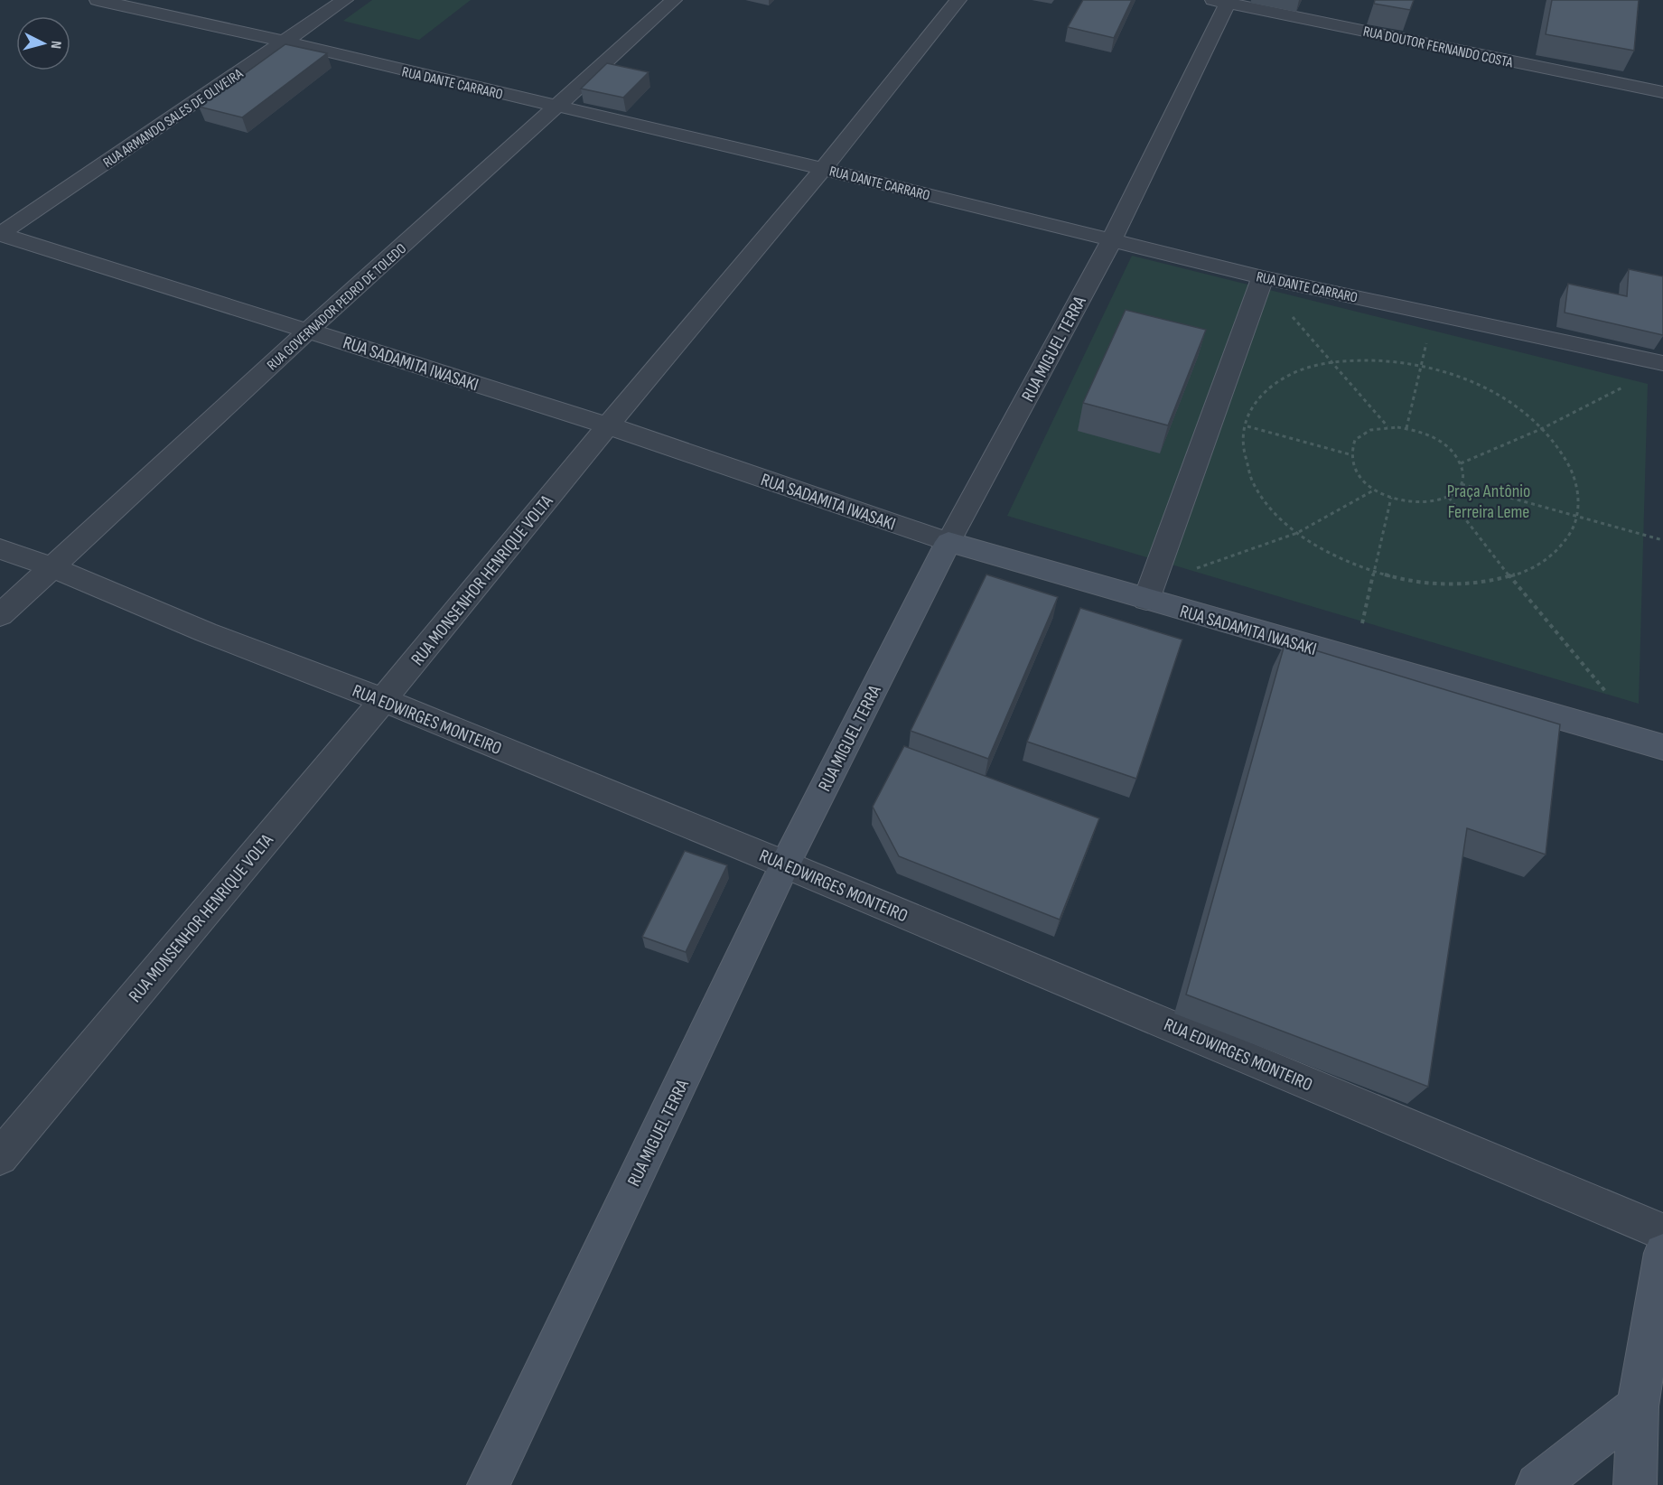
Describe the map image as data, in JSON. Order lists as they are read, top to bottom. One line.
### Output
{"streets":{"main road":["RUA MIGUEL TERRA","RUA SADAMITA IWASAKI"],"street":["RUA DOUTOR FERNANDO COSTA","RUA DANTE CARRARO","RUA ARMANDO SALES DE OLIVEIRA","RUA GOVERNADOR PEDRO DE TOLEDO","RUA MONSENHOR HENRIQUE VOLTA","RUA EDWIRGES MONTEIRO"]},"crossings":[["RUA DOUTOR FERNANDO COSTA","RUA MIGUEL TERRA"],["RUA DANTE CARRARO","RUA ARMANDO SALES DE OLIVEIRA"],["RUA DANTE CARRARO","RUA GOVERNADOR PEDRO DE TOLEDO"],["RUA DANTE CARRARO","RUA MIGUEL TERRA"],["RUA DANTE CARRARO","RUA MONSENHOR HENRIQUE VOLTA"],["RUA ARMANDO SALES DE OLIVEIRA","RUA SADAMITA IWASAKI"],["RUA GOVERNADOR PEDRO DE TOLEDO","RUA SADAMITA IWASAKI"],["RUA GOVERNADOR PEDRO DE TOLEDO","RUA EDWIRGES MONTEIRO"],["RUA MIGUEL TERRA","RUA SADAMITA IWASAKI"],["RUA MIGUEL TERRA","RUA EDWIRGES MONTEIRO"],["RUA SADAMITA IWASAKI","RUA MONSENHOR HENRIQUE VOLTA"],["RUA MONSENHOR HENRIQUE VOLTA","RUA EDWIRGES MONTEIRO"]],"parks":["Praça Antônio Ferreira Leme"],"north":"right"}
